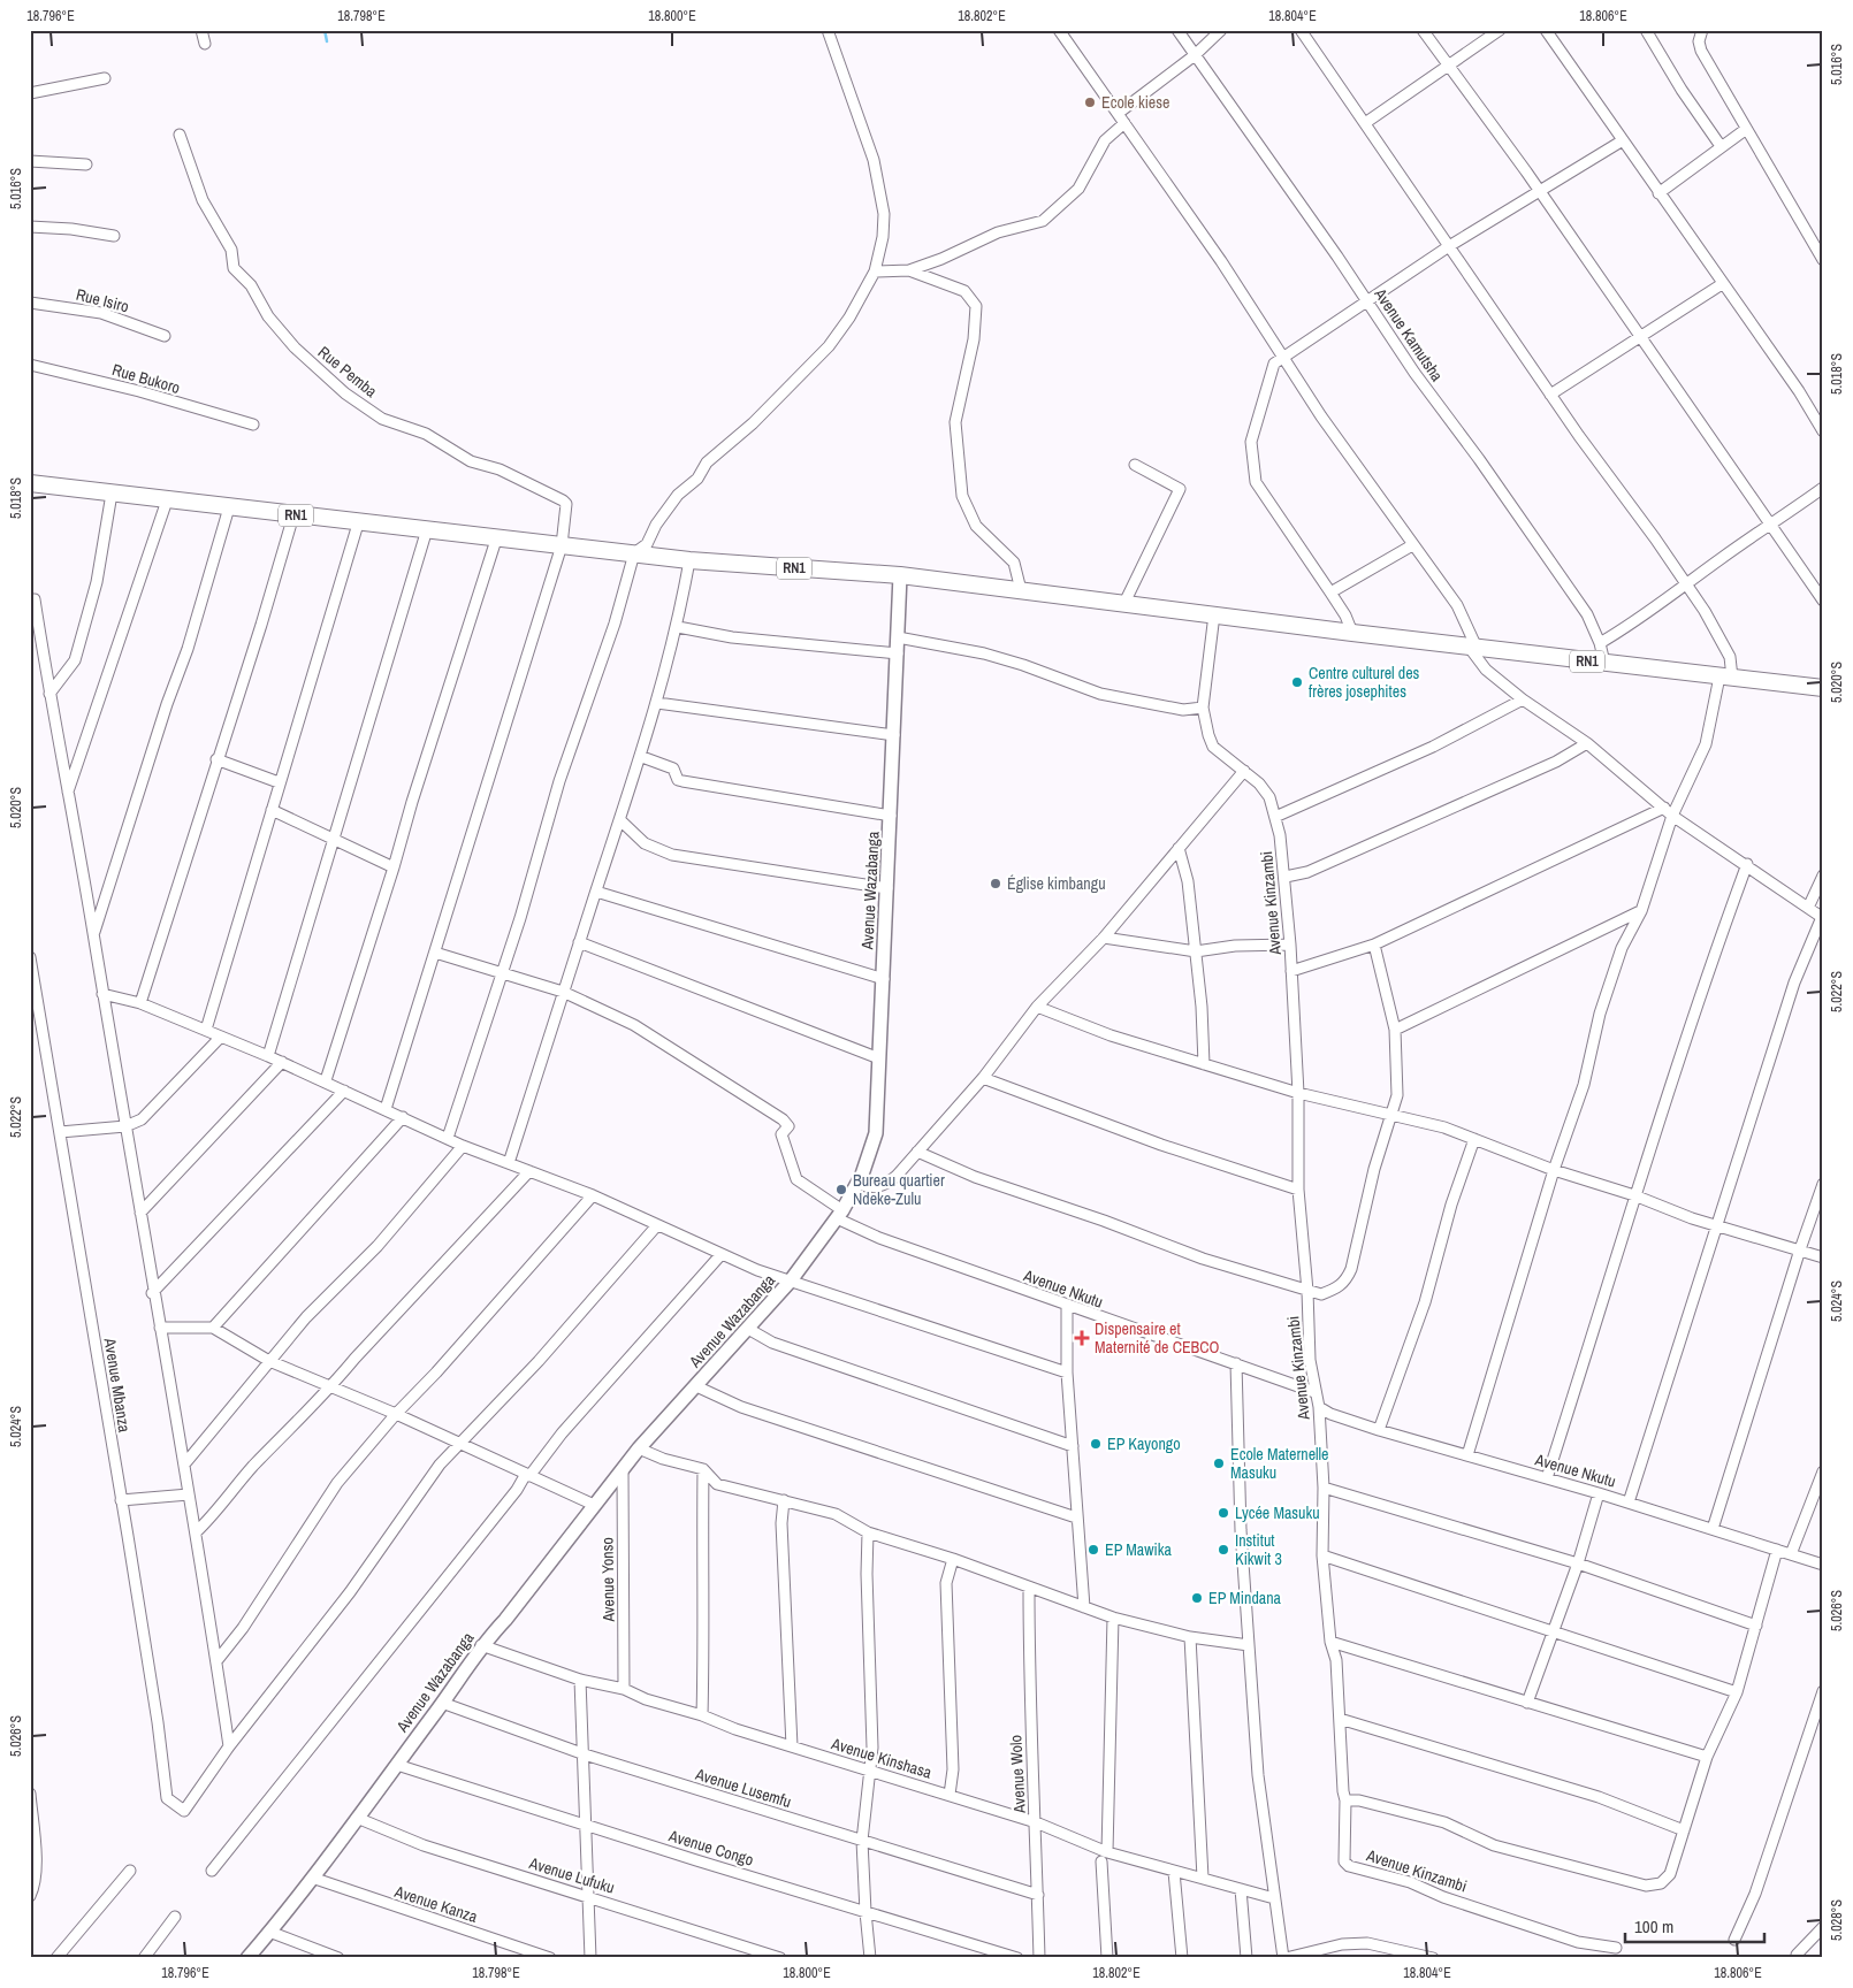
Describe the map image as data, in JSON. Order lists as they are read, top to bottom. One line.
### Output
{"streets":{"highway":["RN1"],"main road":["Avenue Wazabanga"],"street":["Rue Isiro","Avenue Kamutsha","Rue Pemba","Rue Bukoro","Avenue Kinzambi","Avenue Nkutu","Avenue Mbanza","Avenue Yonso","Avenue Kinshasa","Avenue Wolo","Avenue Lusemfu","Avenue Congo","Avenue Lufuku","Avenue Kanza"]},"crossings":[["Avenue Kamutsha","RN1"],["Rue Pemba","RN1"],["RN1","Avenue Wazabanga"],["RN1","Avenue Kinzambi"],["Avenue Wazabanga","Avenue Nkutu"],["Avenue Wazabanga","Avenue Yonso"],["Avenue Wazabanga","Avenue Kinshasa"],["Avenue Wazabanga","Avenue Lusemfu"],["Avenue Wazabanga","Avenue Congo"],["Avenue Wazabanga","Avenue Lufuku"],["Avenue Wazabanga","Avenue Kanza"],["Avenue Kinzambi","Avenue Nkutu"],["Avenue Yonso","Avenue Kinshasa"],["Avenue Kinshasa","Avenue Wolo"],["Avenue Wolo","Avenue Lusemfu"]],"places":{"other":["Ecole kiese","Centre culturel des frères josephites","Église kimbangu","Bureau quartier Ndeke-Zulu","EP Kayongo","Ecole Maternelle Masuku","Lycée Masuku","EP Mawika","Institut Kikwit 3","EP Mindana"],"health":["Dispensaire et Maternité de CEBCO"]},"scale_bar":"100 m","coordinates":["18.796°E","18.798°E","18.800°E","18.802°E","18.804°E","18.806°E","5.016°S","5.018°S","5.020°S","5.022°S","5.024°S","5.026°S","5.028°S"]}
